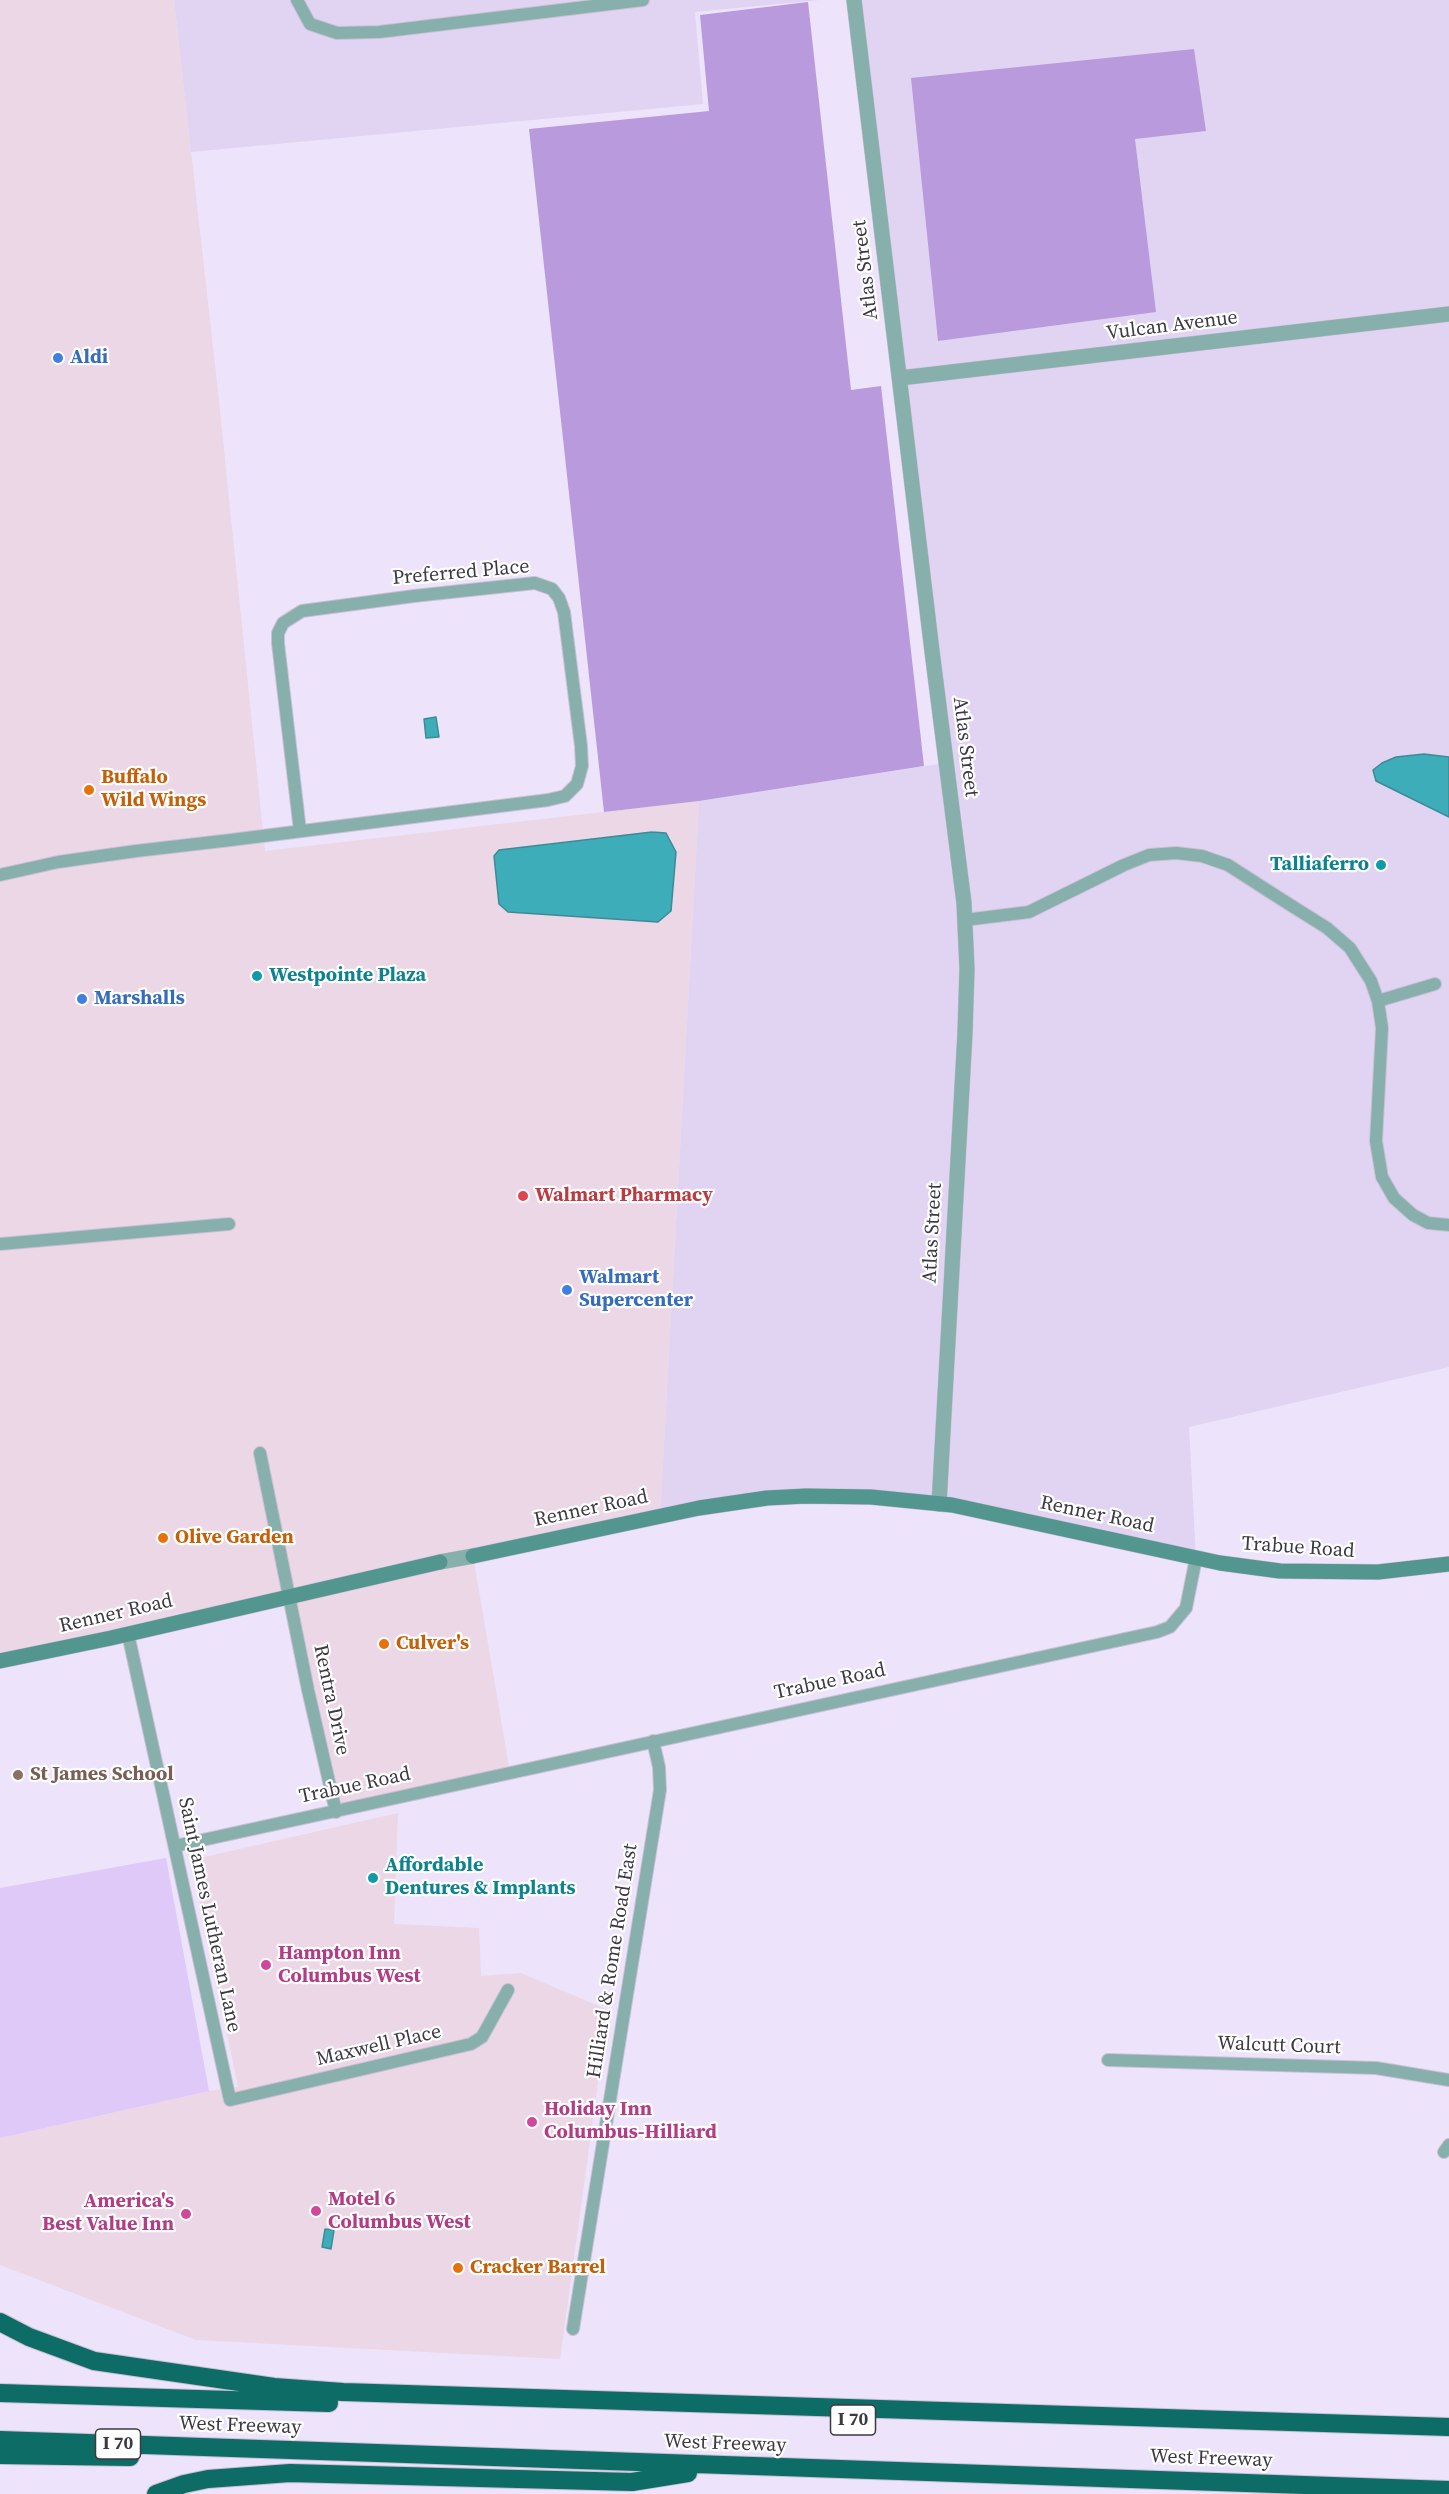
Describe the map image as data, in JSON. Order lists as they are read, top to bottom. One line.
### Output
{"streets":{"highway":["I 70","West Freeway"],"main road":["Renner Road","Trabue Road"],"street":["Atlas Street","Vulcan Avenue","Preferred Place","Rentra Drive","Saint James Lutheran Lane","Hilliard & Rome Road East","Maxwell Place","Walcutt Court"]},"crossings":[["Atlas Street","Vulcan Avenue"],["Atlas Street","Renner Road"],["Renner Road","Trabue Road"],["Renner Road","Rentra Drive"],["Renner Road","Saint James Lutheran Lane"],["Trabue Road","Rentra Drive"],["Trabue Road","Saint James Lutheran Lane"],["Trabue Road","Hilliard & Rome Road East"],["Saint James Lutheran Lane","Maxwell Place"]],"places":["Aldi","Buffalo Wild Wings","Talliaferro","Westpointe Plaza","Marshalls","Walmart Pharmacy","Walmart Supercenter","Olive Garden","Culver's","St James School","Affordable Dentures & Implants","Hampton Inn Columbus West","Holiday Inn Columbus-Hilliard","Motel 6 Columbus West","America's Best Value Inn","Cracker Barrel"]}
